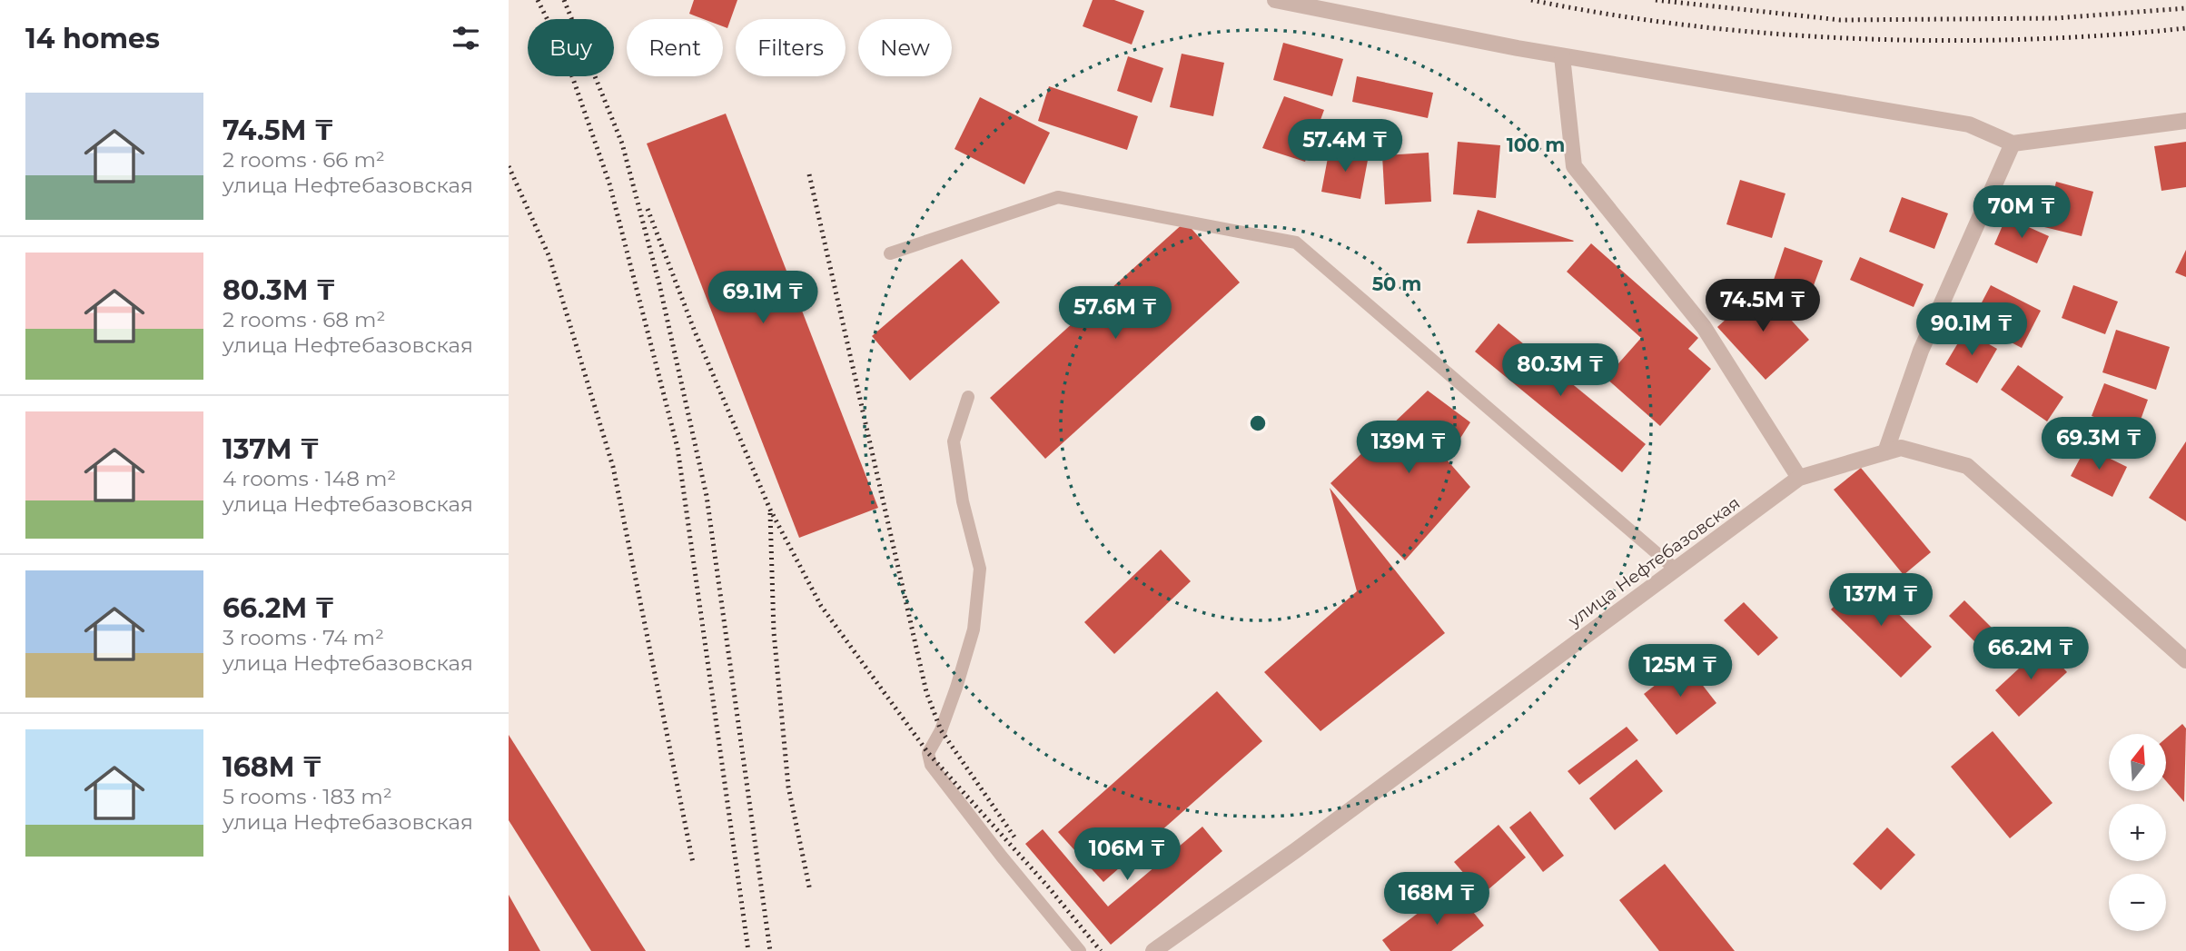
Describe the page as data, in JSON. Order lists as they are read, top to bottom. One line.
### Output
{"streets":{"street":["улица Нефтебазовская"]},"north":"top","page":{"heading":"14 homes","chip":["Buy","Rent","Filters","New"],"list":[{"name":"74.5M ₸","note":"2 rooms · 66 m² · улица Нефтебазовская"},{"name":"80.3M ₸","note":"2 rooms · 68 m² · улица Нефтебазовская"},{"name":"137M ₸","note":"4 rooms · 148 m² · улица Нефтебазовская"},{"name":"66.2M ₸","note":"3 rooms · 74 m² · улица Нефтебазовская"},{"name":"168M ₸","note":"5 rooms · 183 m² · улица Нефтебазовская"}],"price":["57.4M ₸","70M ₸","69.1M ₸","74.5M ₸","57.6M ₸","90.1M ₸","80.3M ₸","69.3M ₸","139M ₸","137M ₸","66.2M ₸","125M ₸","106M ₸","168M ₸"],"map_buttons":["+","−"]},"rings":["100 m","50 m"]}
